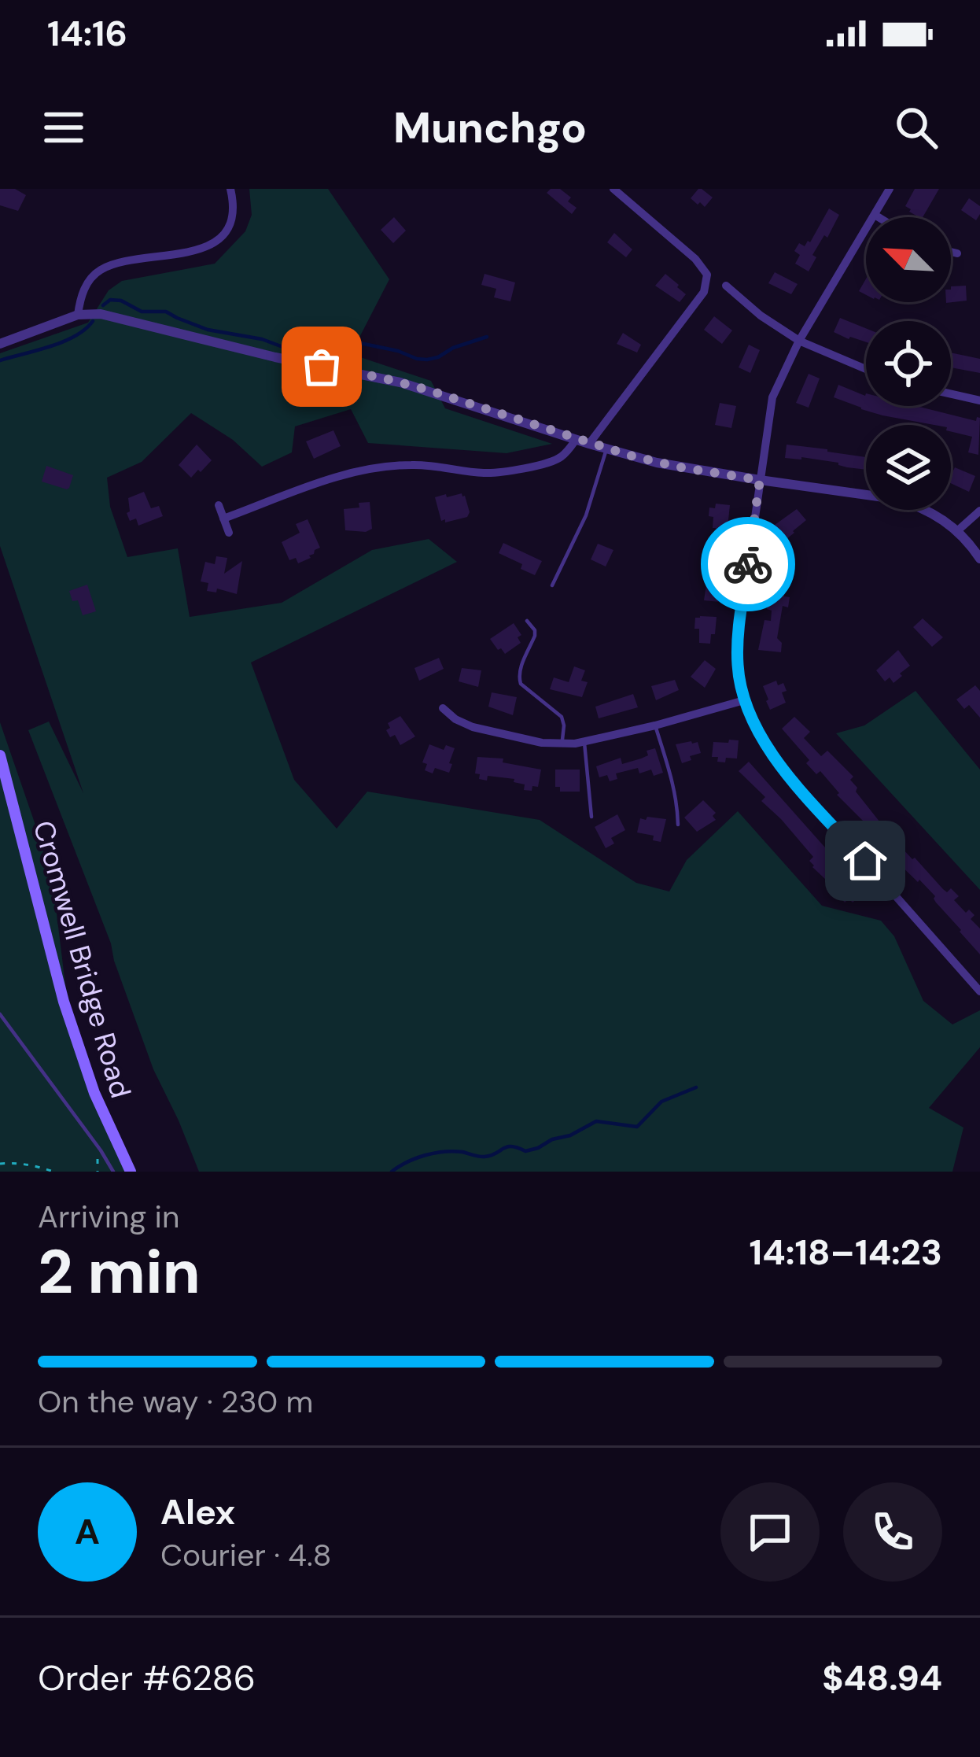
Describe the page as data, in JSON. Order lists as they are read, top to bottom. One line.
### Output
{"streets":{"main road":["Cromwell Bridge Road"]},"north":"top left","page":{"status":"14:16","header":"Munchgo","heading":["2 min","Arriving in","14:18–14:23"],"panel":["Alex","Courier · 4.8","Order #6286","$48.94"],"bar":"On the way · 230 m","round":"A"}}
